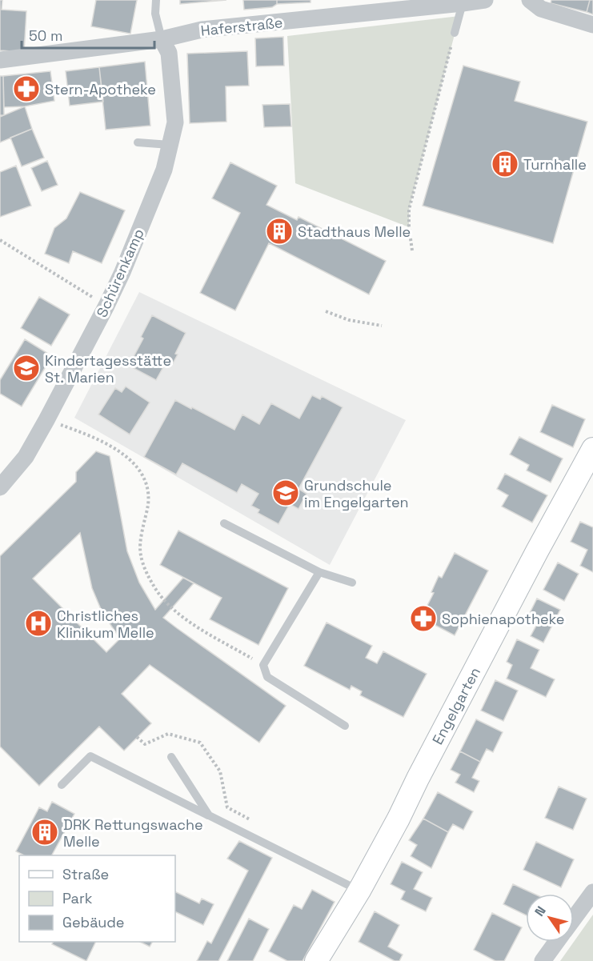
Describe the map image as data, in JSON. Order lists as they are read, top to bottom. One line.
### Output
{"streets":{"street":["Haferstraße","Schürenkamp","Engelgarten"]},"crossings":[["Haferstraße","Schürenkamp"]],"places":{"pharmacy":["Stern-Apotheke","Sophienapotheke"],"building":["Turnhalle","Stadthaus Melle","DRK Rettungswache Melle"],"school or university":["Kindertagesstätte St. Marien","Grundschule im Engelgarten"],"hospital":["Christliches Klinikum Melle"]},"legend":["Straße","Park","Gebäude"],"scale_bar":"50 m","north":"top left"}
